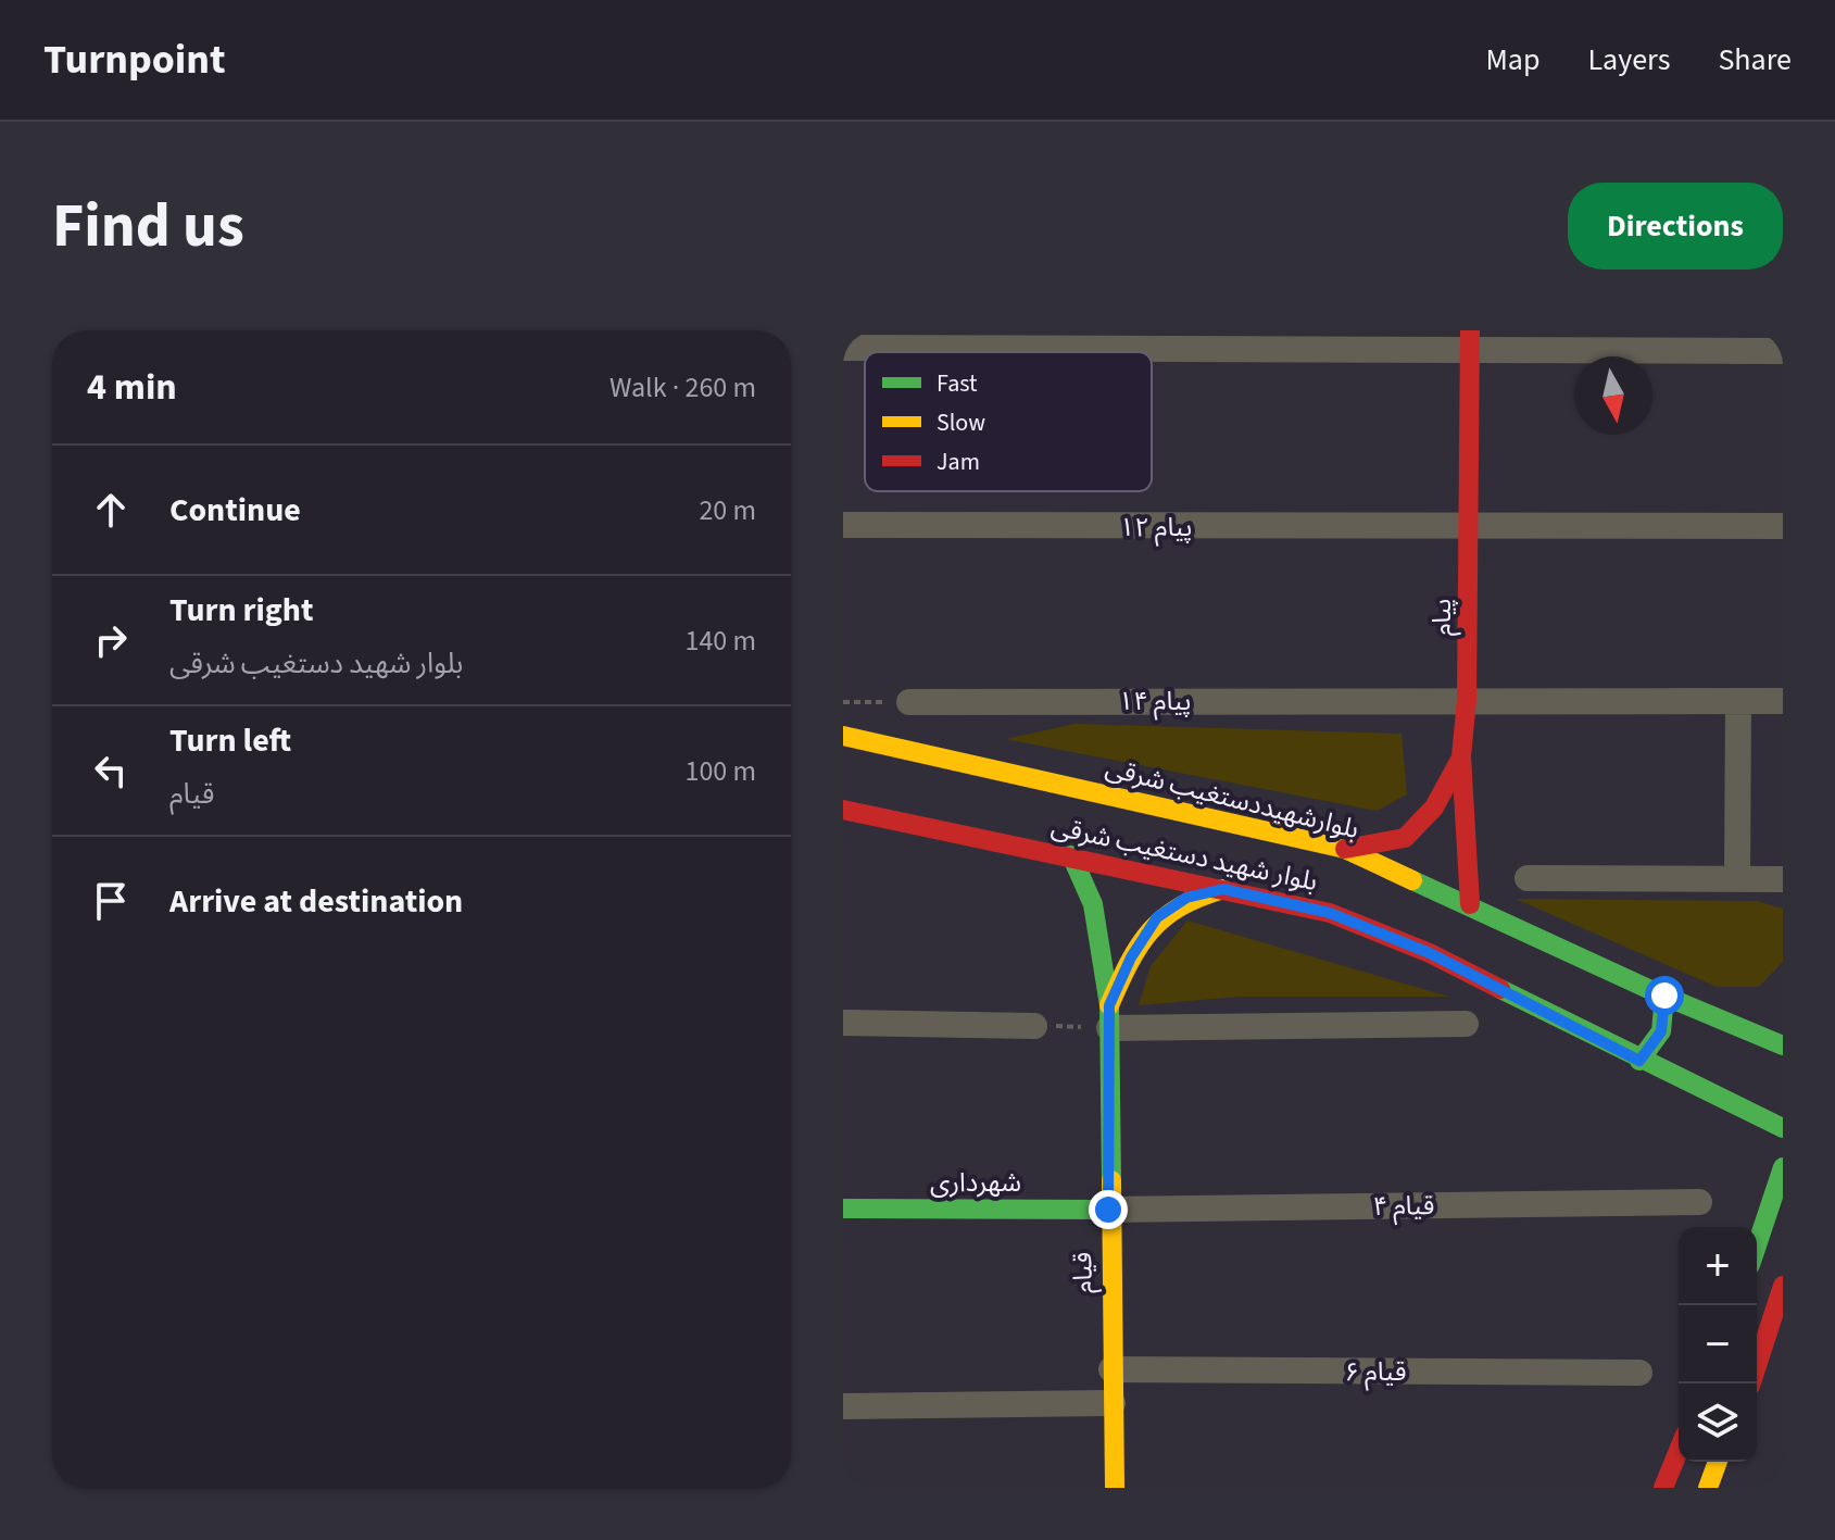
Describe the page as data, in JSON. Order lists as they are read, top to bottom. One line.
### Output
{"streets":{"main road":["پیام","بلوارشهیددستغیب شرقی","بلوار شهید دستغیب شرقی","شهرداری","قیام"],"street":["پیام ۱۲","پیام ۱۴","قیام ۴","قیام ۶"]},"crossings":[["پیام ۱۲","پیام"],["پیام","پیام ۱۴"],["پیام","بلوارشهیددستغیب شرقی"],["بلوار شهید دستغیب شرقی","قیام"],["شهرداری","قیام ۴"],["شهرداری","قیام"],["قیام ۴","قیام"],["قیام","قیام ۶"]],"legend":["Fast","Slow","Jam"],"north":"bottom","page":{"header":"Turnpoint","nav":["Map","Layers","Share"],"buttons":"Directions","title":"Find us","heading":["4 min","Walk · 260 m"],"list":[["Continue","20 m"],["Turn right","بلوار شهید دستغیب شرقی","140 m"],["Turn left","قیام","100 m"],"Arrive at destination"],"map_buttons":["+","−"]}}
